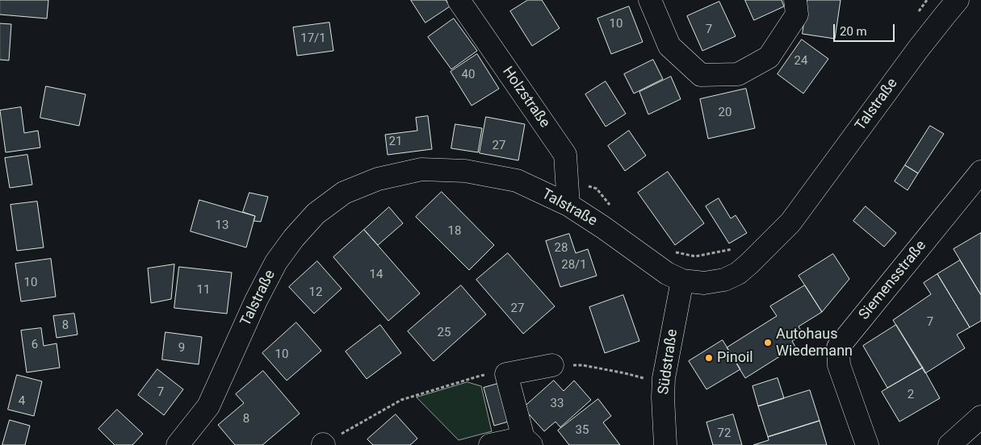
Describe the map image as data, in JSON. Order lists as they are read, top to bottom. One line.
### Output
{"streets":{"street":["Holzstraße","Talstraße","Siemensstraße","Südstraße"]},"crossings":[["Holzstraße","Talstraße"],["Talstraße","Südstraße"]],"places":["Autohaus Wiedemann","Pinoil"],"house_numbers":["10","7","17/1","24","40","20","21","27","13","18","28","28/1","14","10","11","12","27","7","8","25","6","9","10","7","2","4","33","8","35","72"],"scale_bar":"20 m"}
